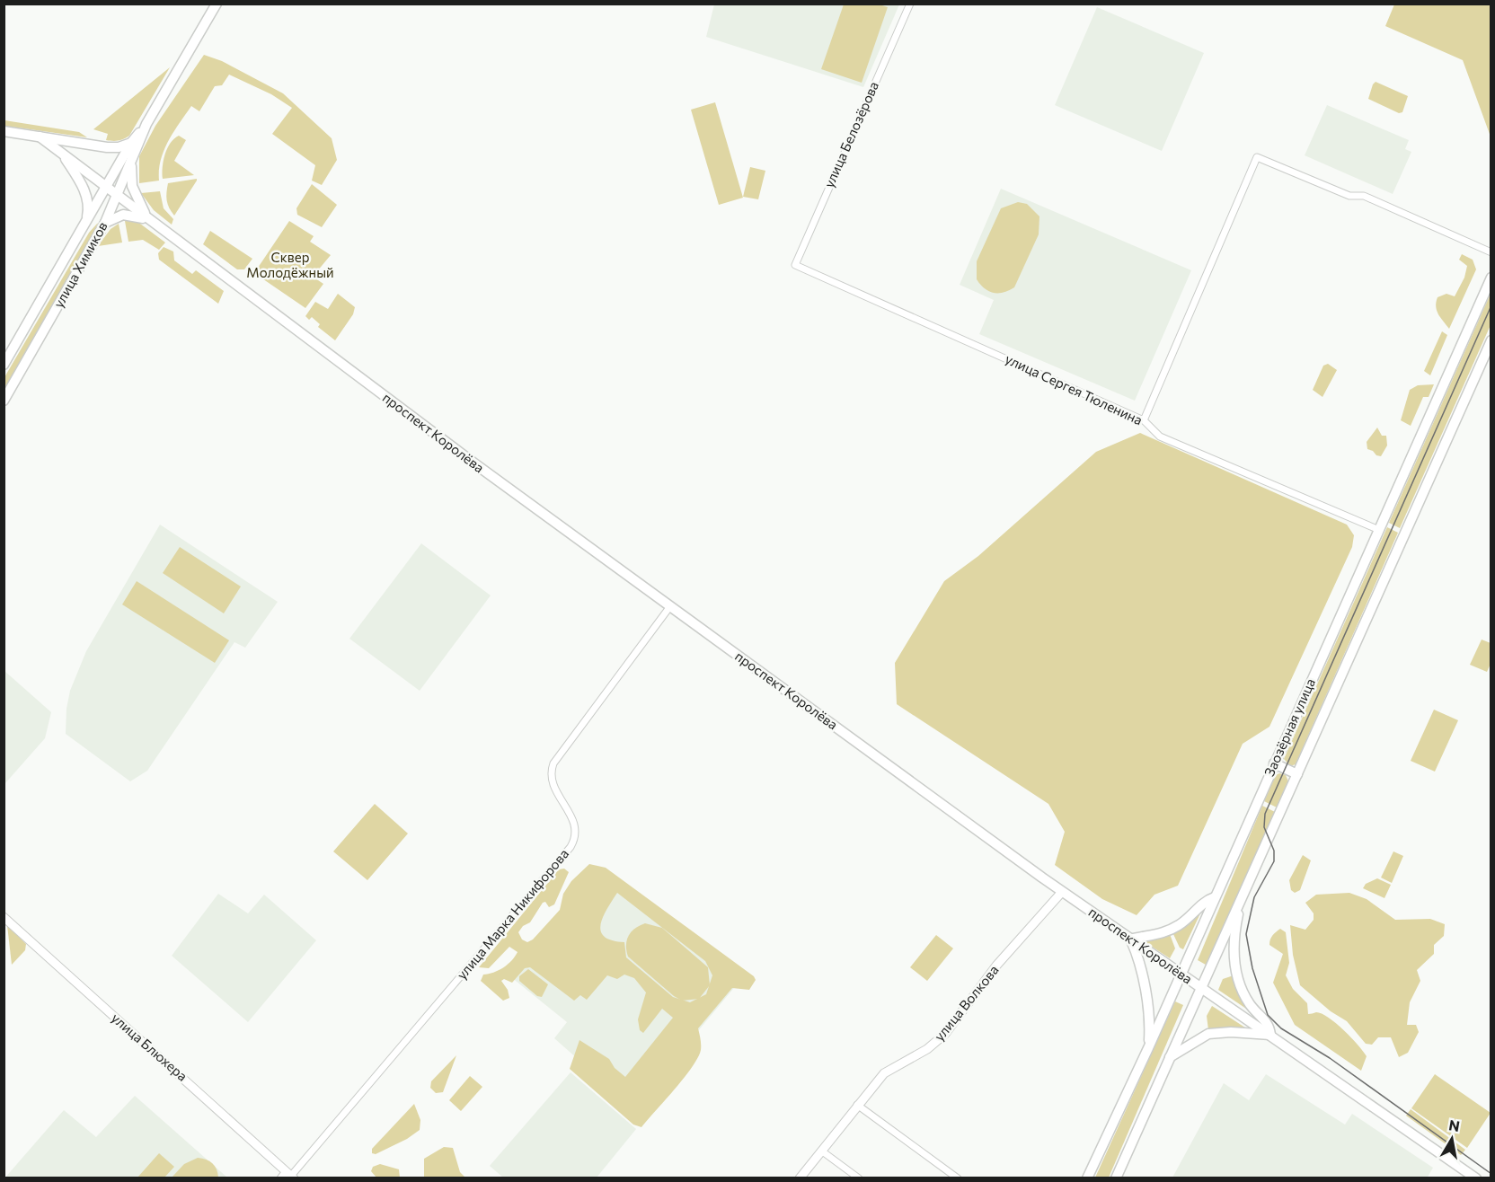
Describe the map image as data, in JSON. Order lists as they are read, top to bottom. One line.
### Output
{"streets":{"main road":["улица Химиков","проспект Королёва","Заозёрная улица"],"street":["улица Белозёрова","улица Сергея Тюленина","улица Марка Никифорова","улица Волкова","улица Блюхера"]},"crossings":[["улица Белозёрова","улица Сергея Тюленина"],["улица Химиков","проспект Королёва"],["улица Сергея Тюленина","Заозёрная улица"],["проспект Королёва","Заозёрная улица"],["проспект Королёва","улица Марка Никифорова"],["проспект Королёва","улица Волкова"],["улица Марка Никифорова","улица Блюхера"]],"parks":["Сквер Молодёжный"],"north":"top"}
